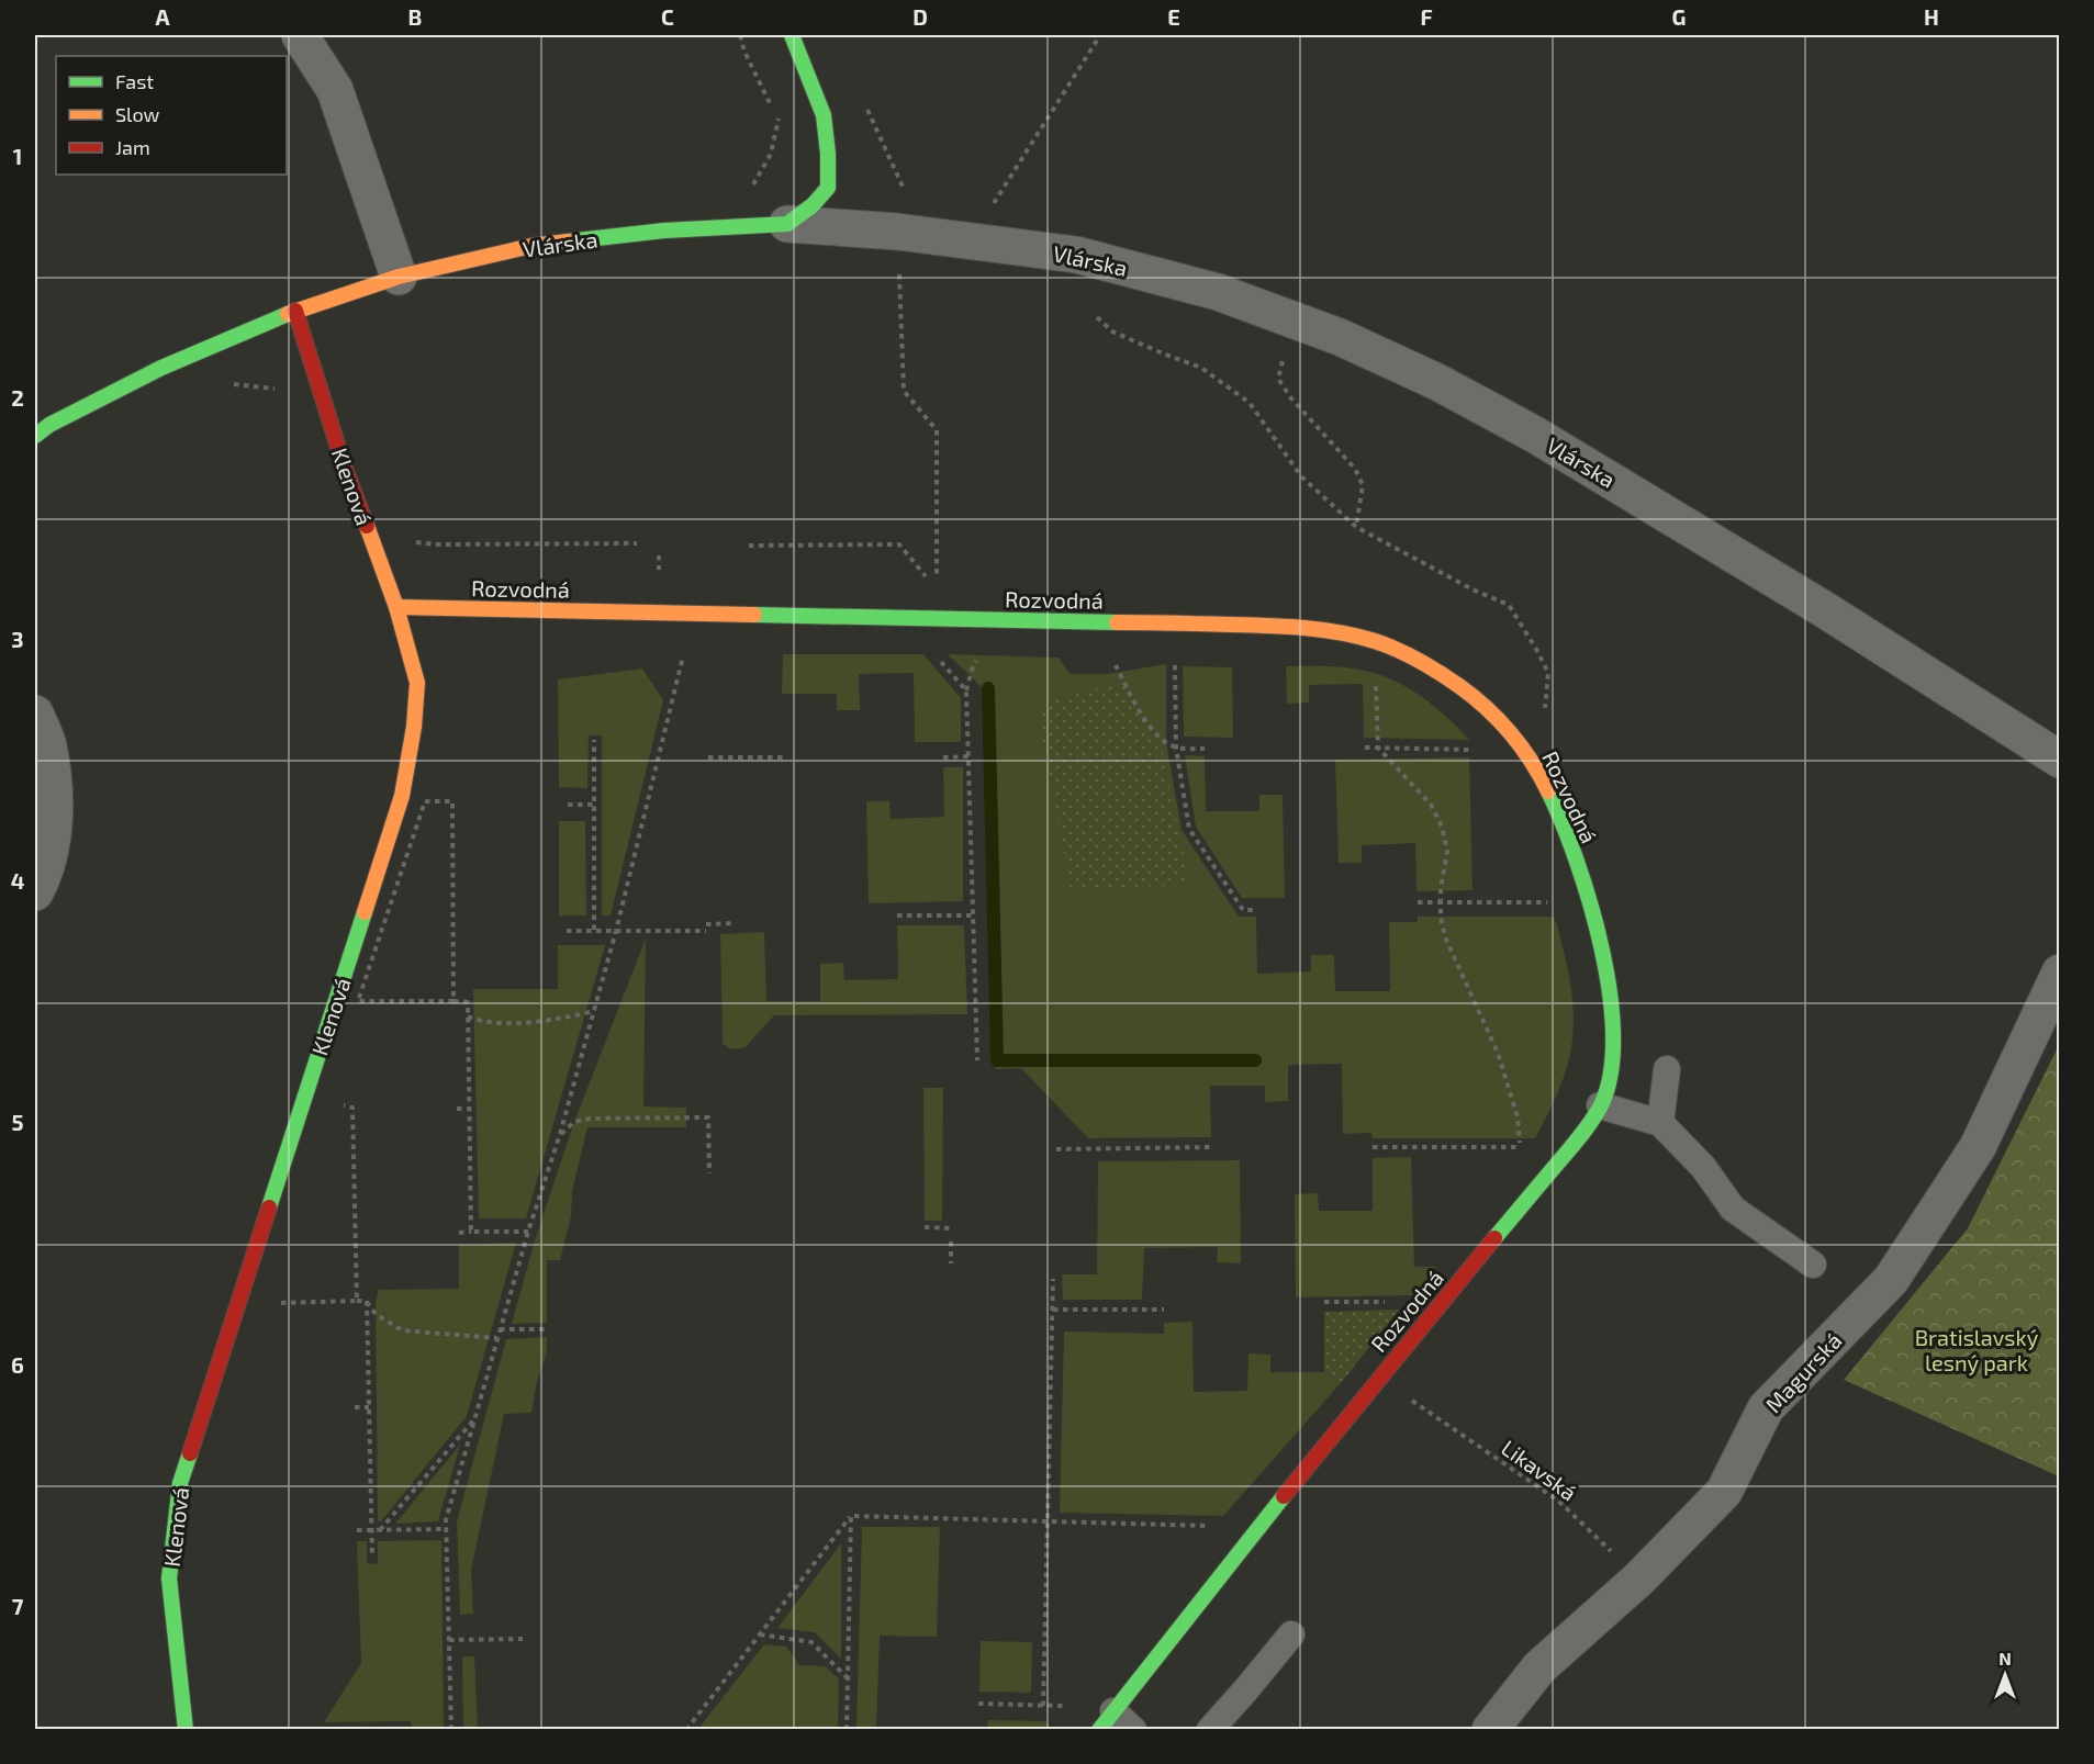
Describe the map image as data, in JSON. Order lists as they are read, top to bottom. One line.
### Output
{"streets":{"street":["Vlárska","Klenová","Rozvodná","Magurská"],"path":["Likavská"]},"crossings":[["Vlárska","Klenová"],["Klenová","Rozvodná"],["Magurská","Likavská"]],"parks":["Bratislavský lesný park"],"legend":["Fast","Slow","Jam"],"north":"top","grid":{"columns":["A","B","C","D","E","F","G","H"],"rows":["1","2","3","4","5","6","7"]}}
